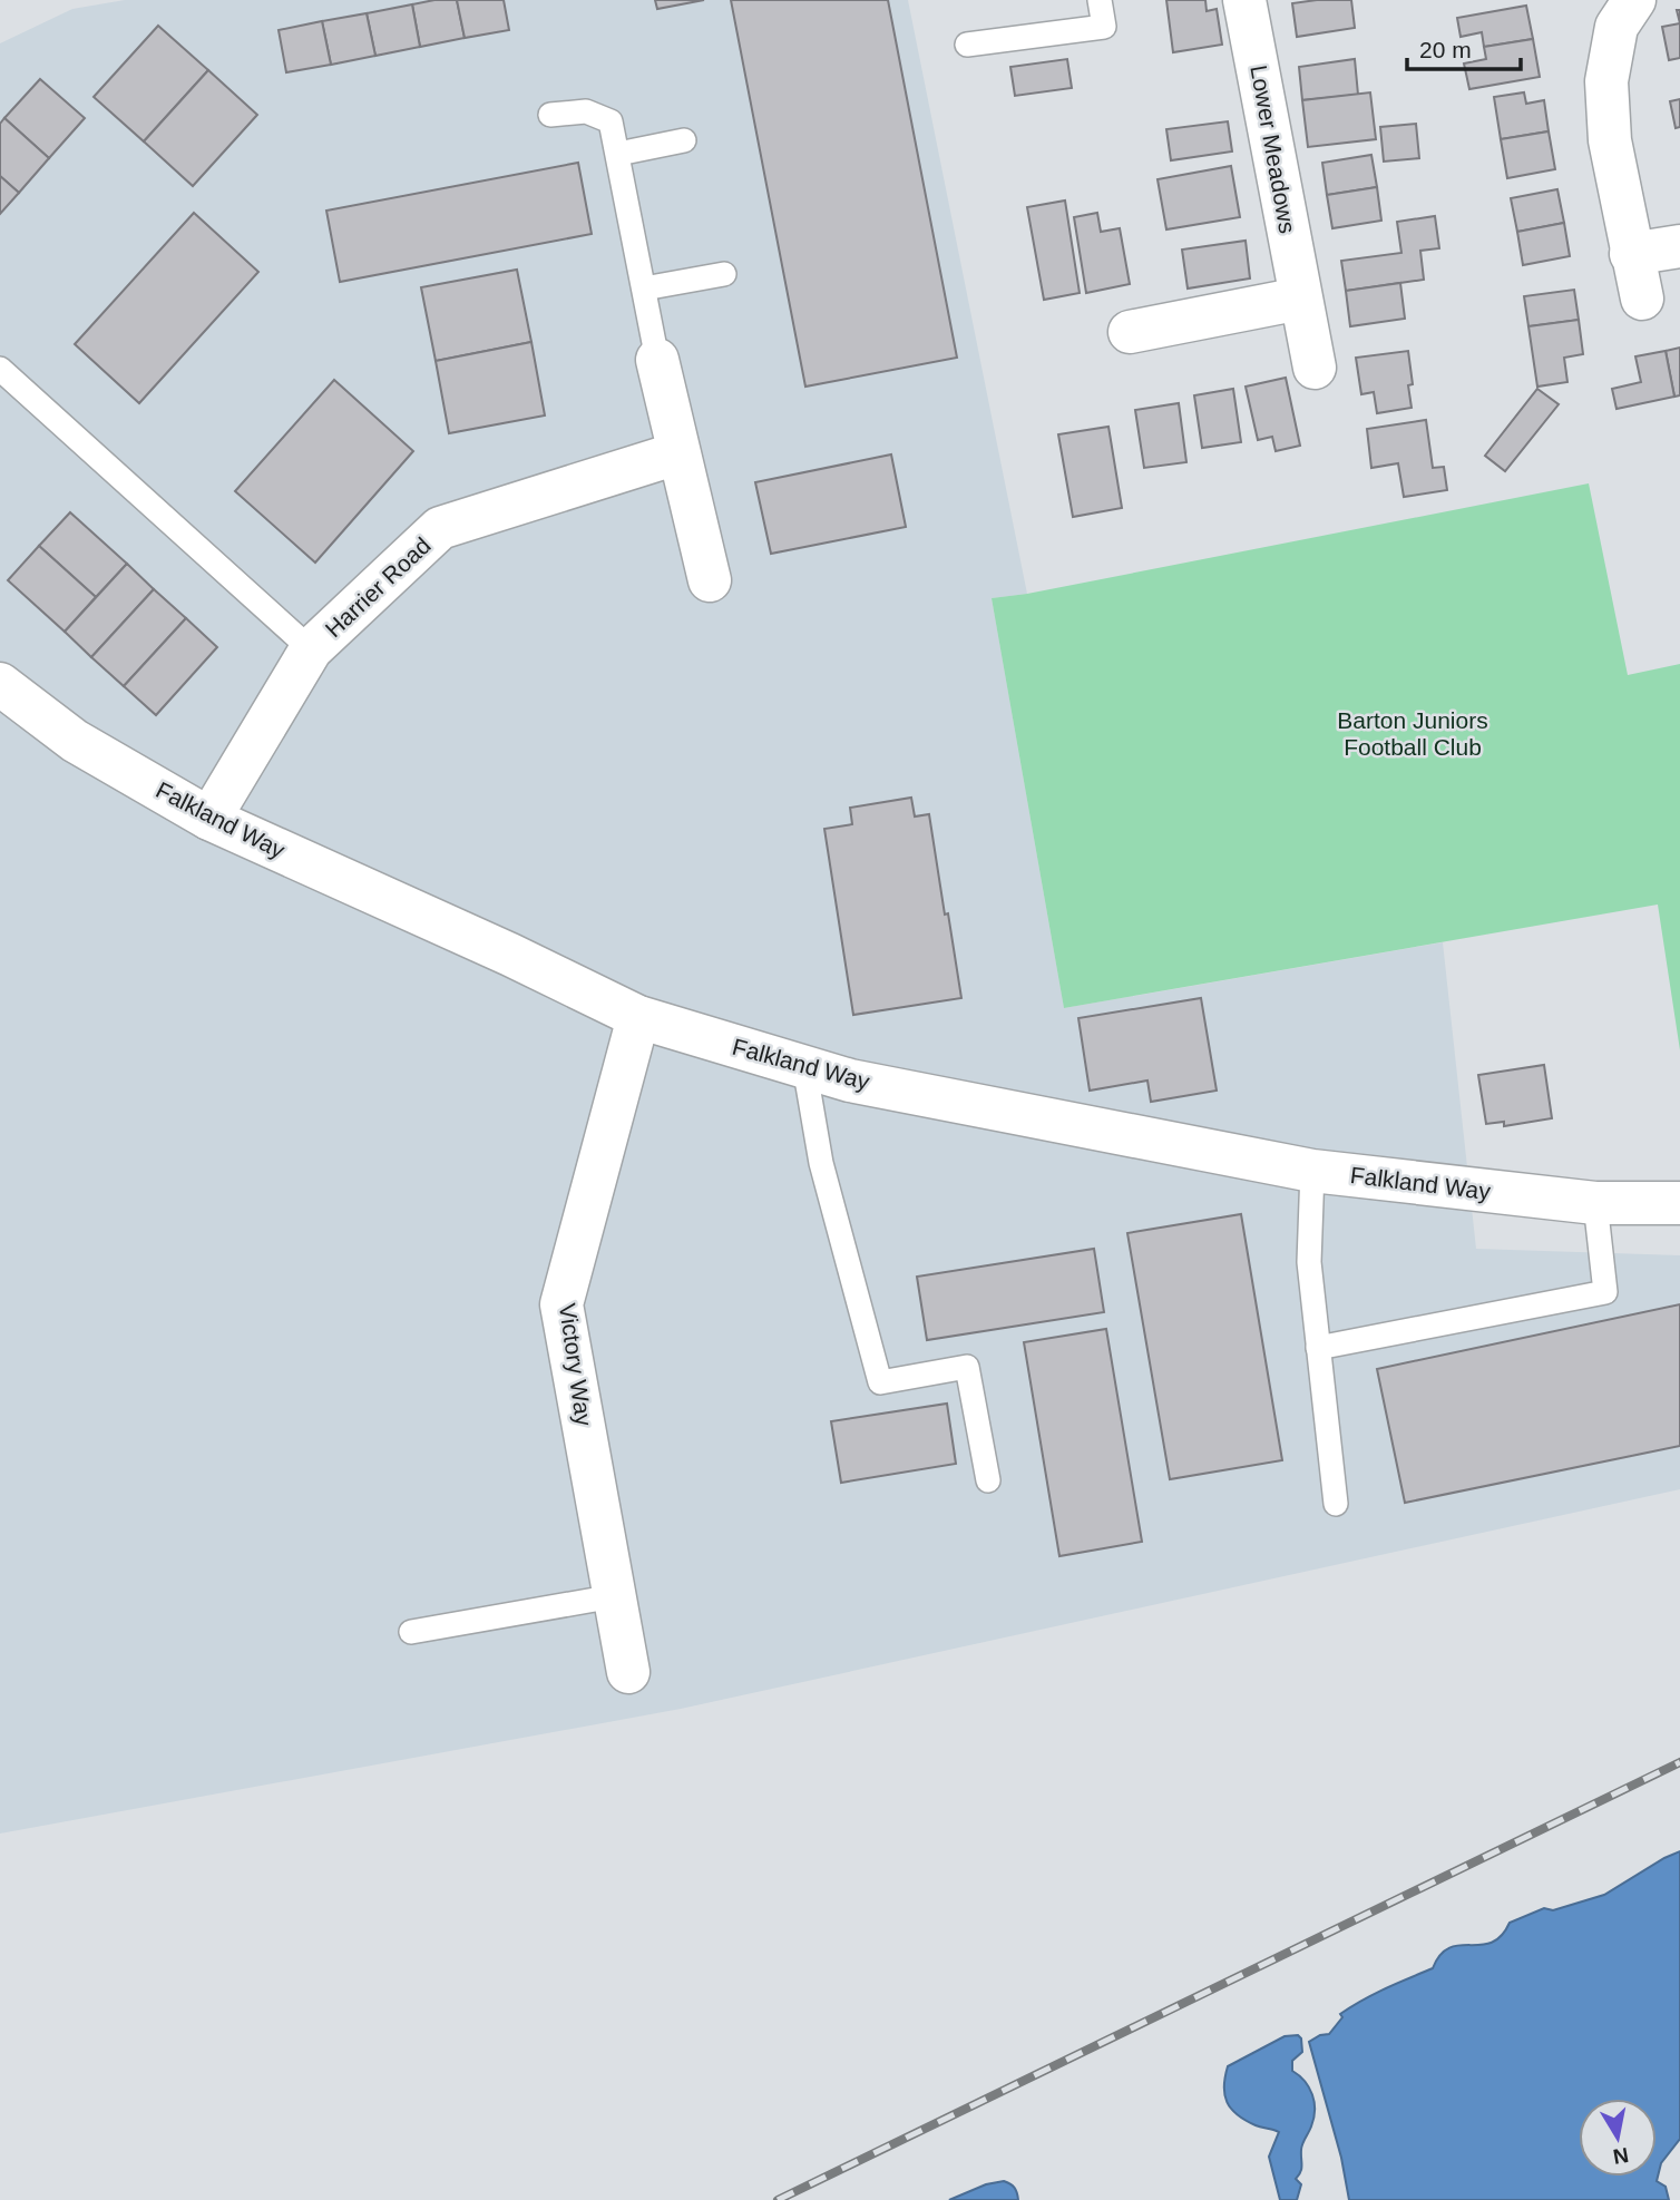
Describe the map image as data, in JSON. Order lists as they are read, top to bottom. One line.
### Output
{"streets":{"street":["Lower Meadows","Harrier Road","Falkland Way","Victory Way"]},"crossings":[["Harrier Road","Falkland Way"],["Falkland Way","Victory Way"]],"parks":["Barton Juniors Football Club"],"scale_bar":"20 m","north":"bottom"}
